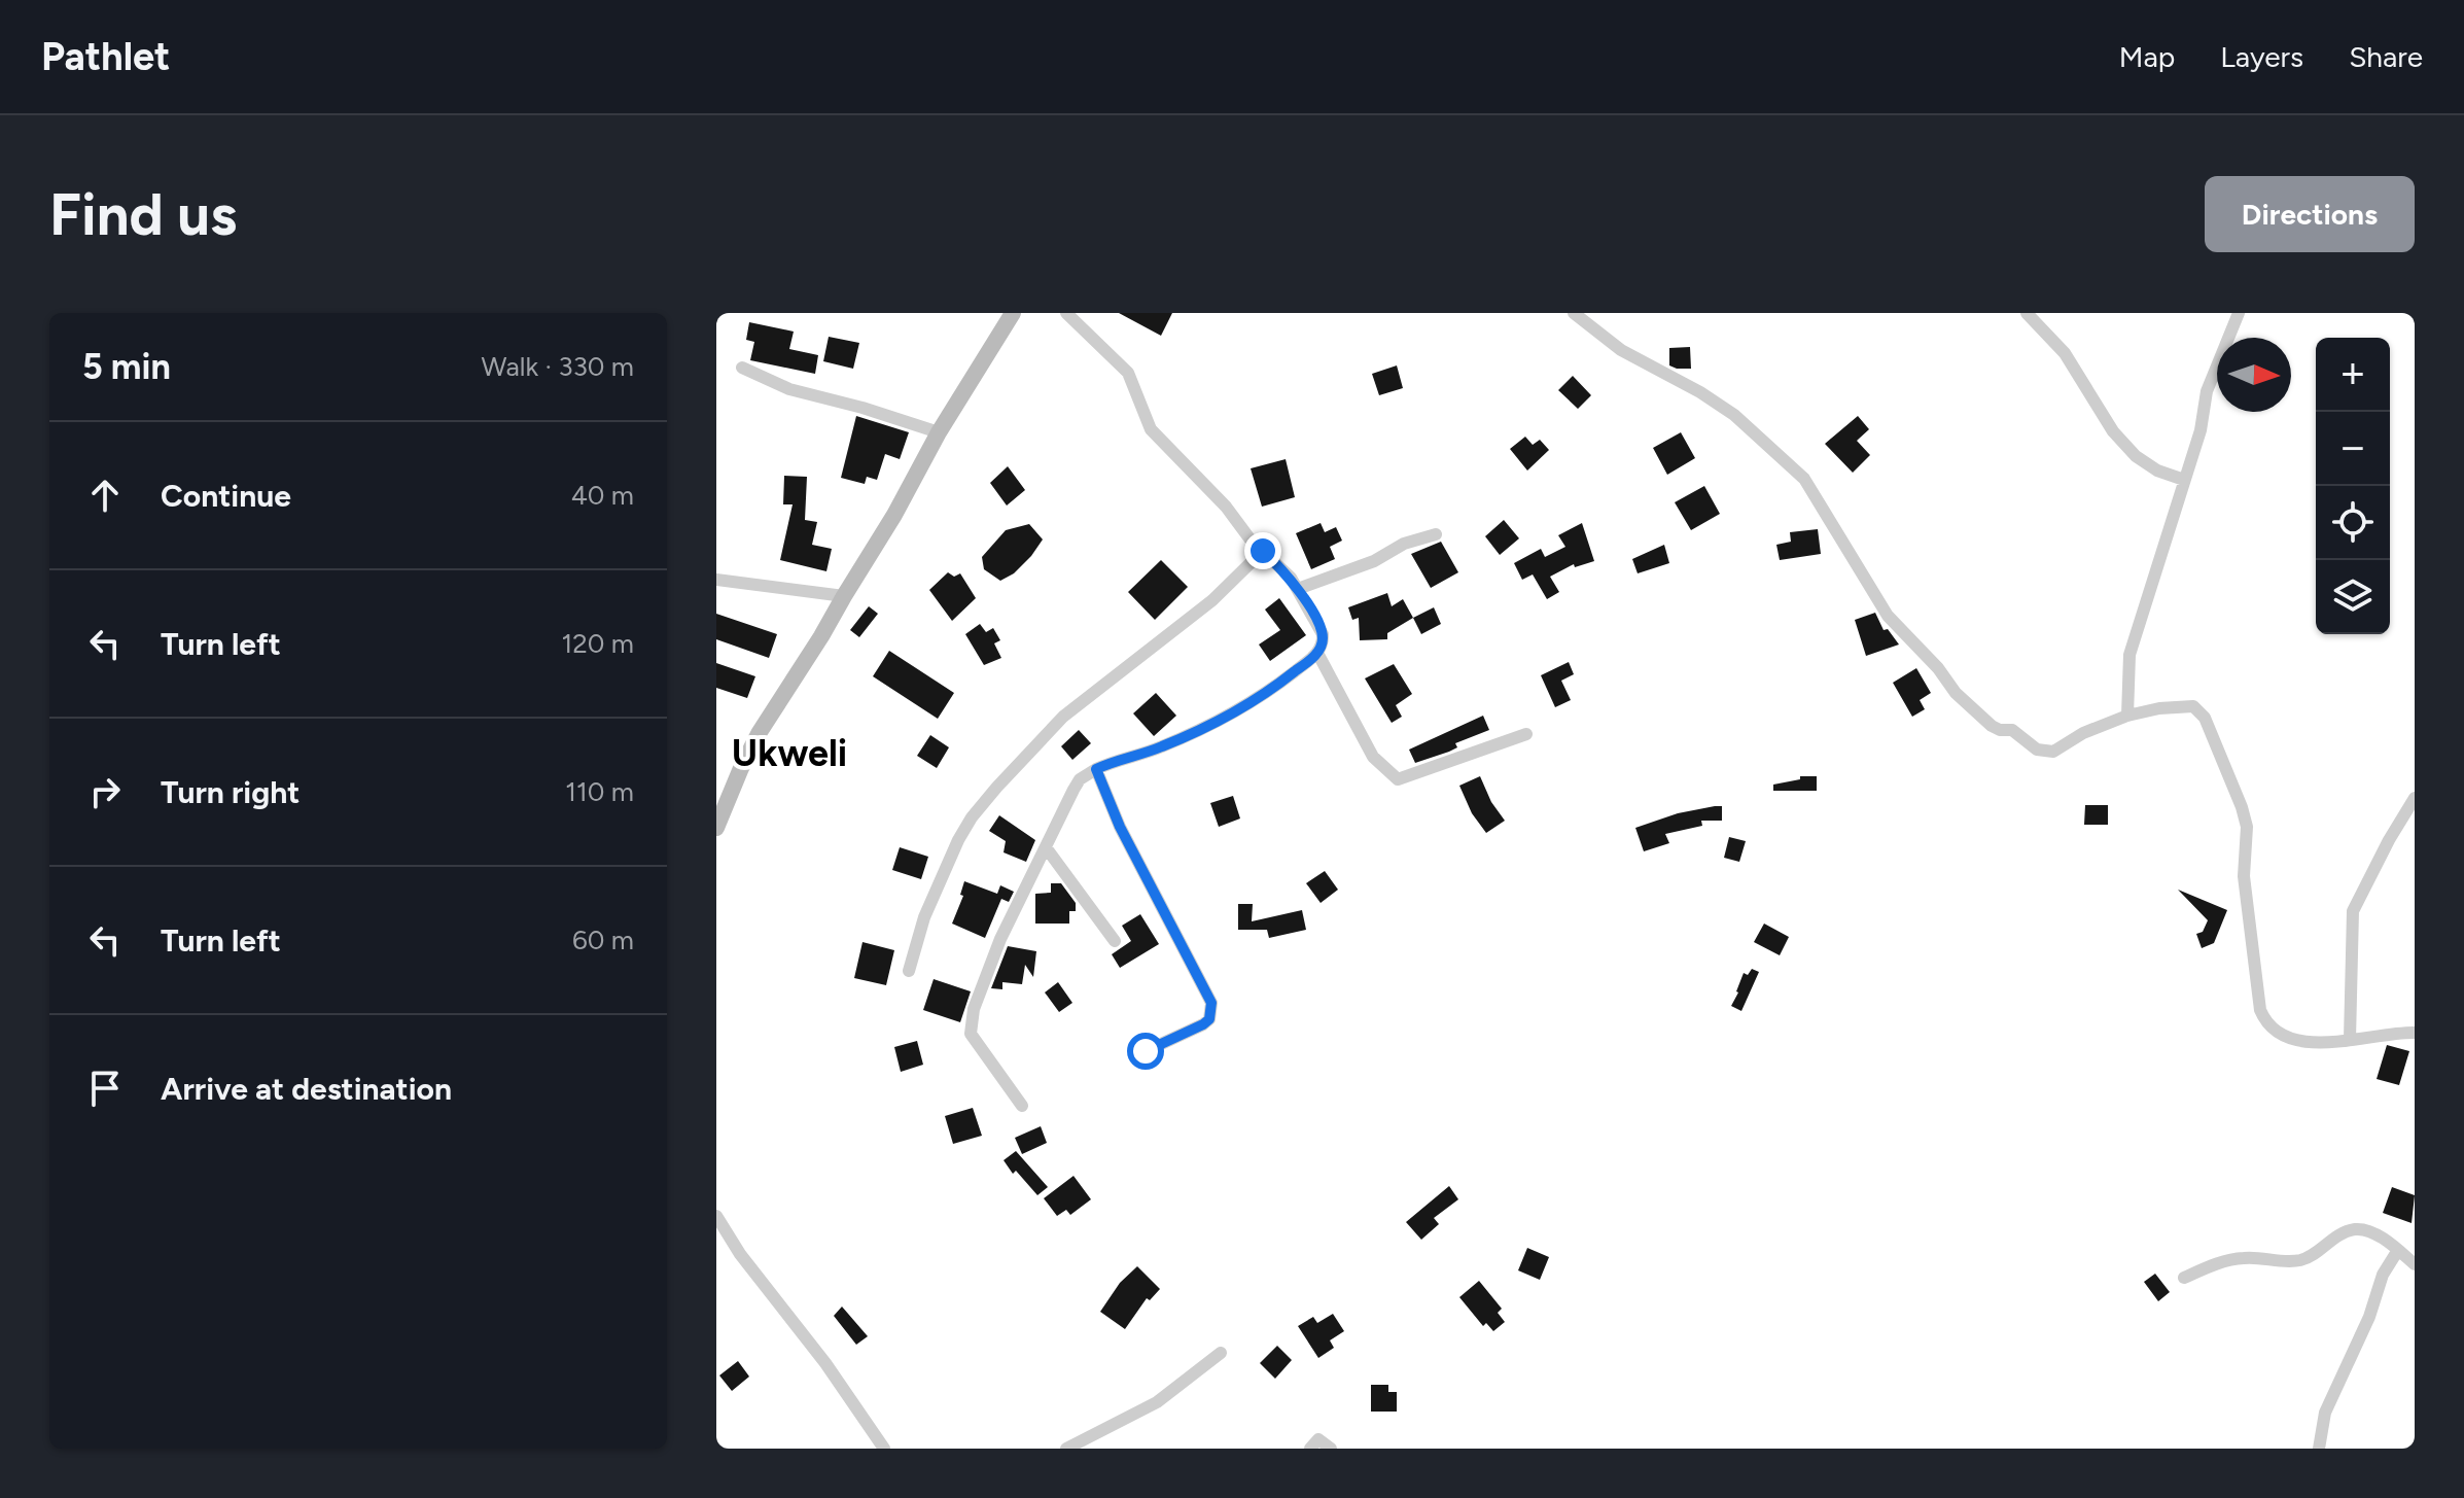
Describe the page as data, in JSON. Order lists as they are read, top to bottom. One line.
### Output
{"districts":["Ukweli"],"north":"right","page":{"header":"Pathlet","nav":["Map","Layers","Share"],"buttons":"Directions","title":"Find us","heading":["5 min","Walk · 330 m"],"map_buttons":["+","−"],"list":[["Continue","40 m"],["Turn left","120 m"],["Turn right","110 m"],["Turn left","60 m"],"Arrive at destination"]}}
